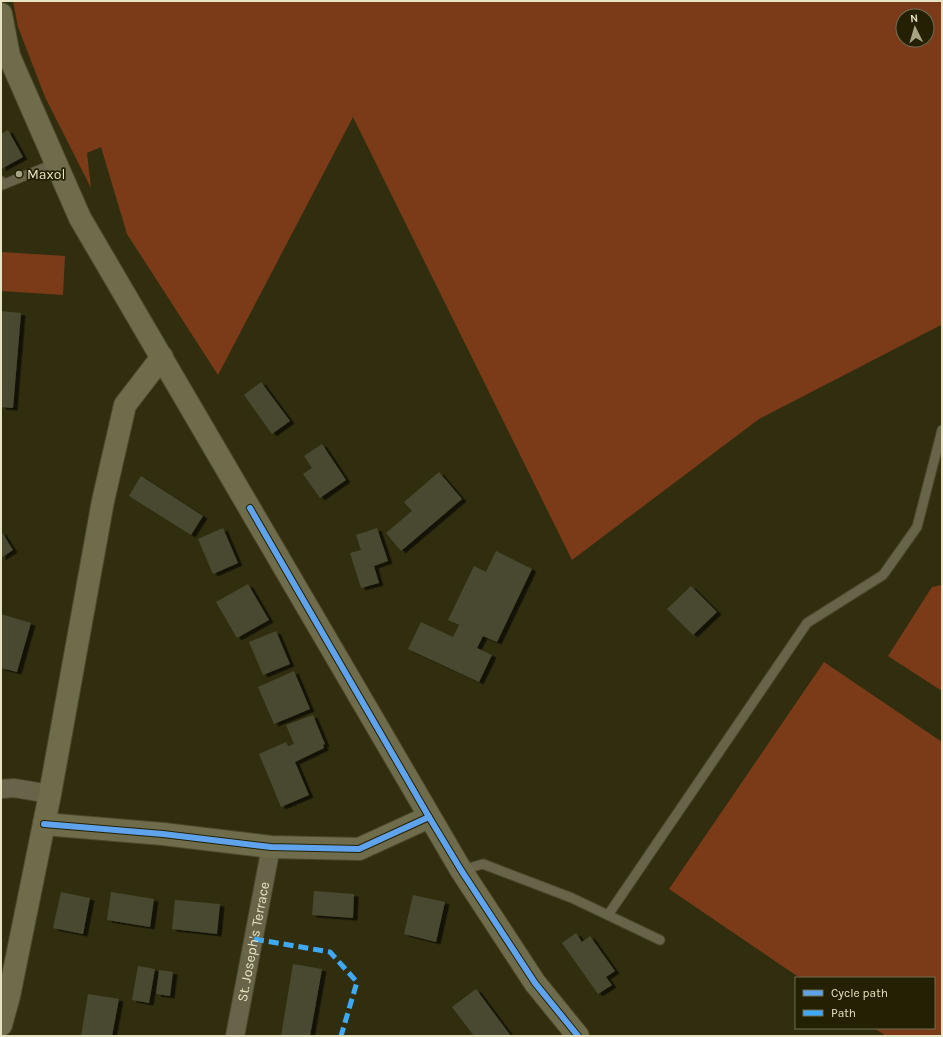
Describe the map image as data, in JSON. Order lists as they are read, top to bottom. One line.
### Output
{"streets":{"street":["St. Joseph's Terrace"]},"places":["Maxol"],"legend":["Cycle path","Path"],"north":"top"}
